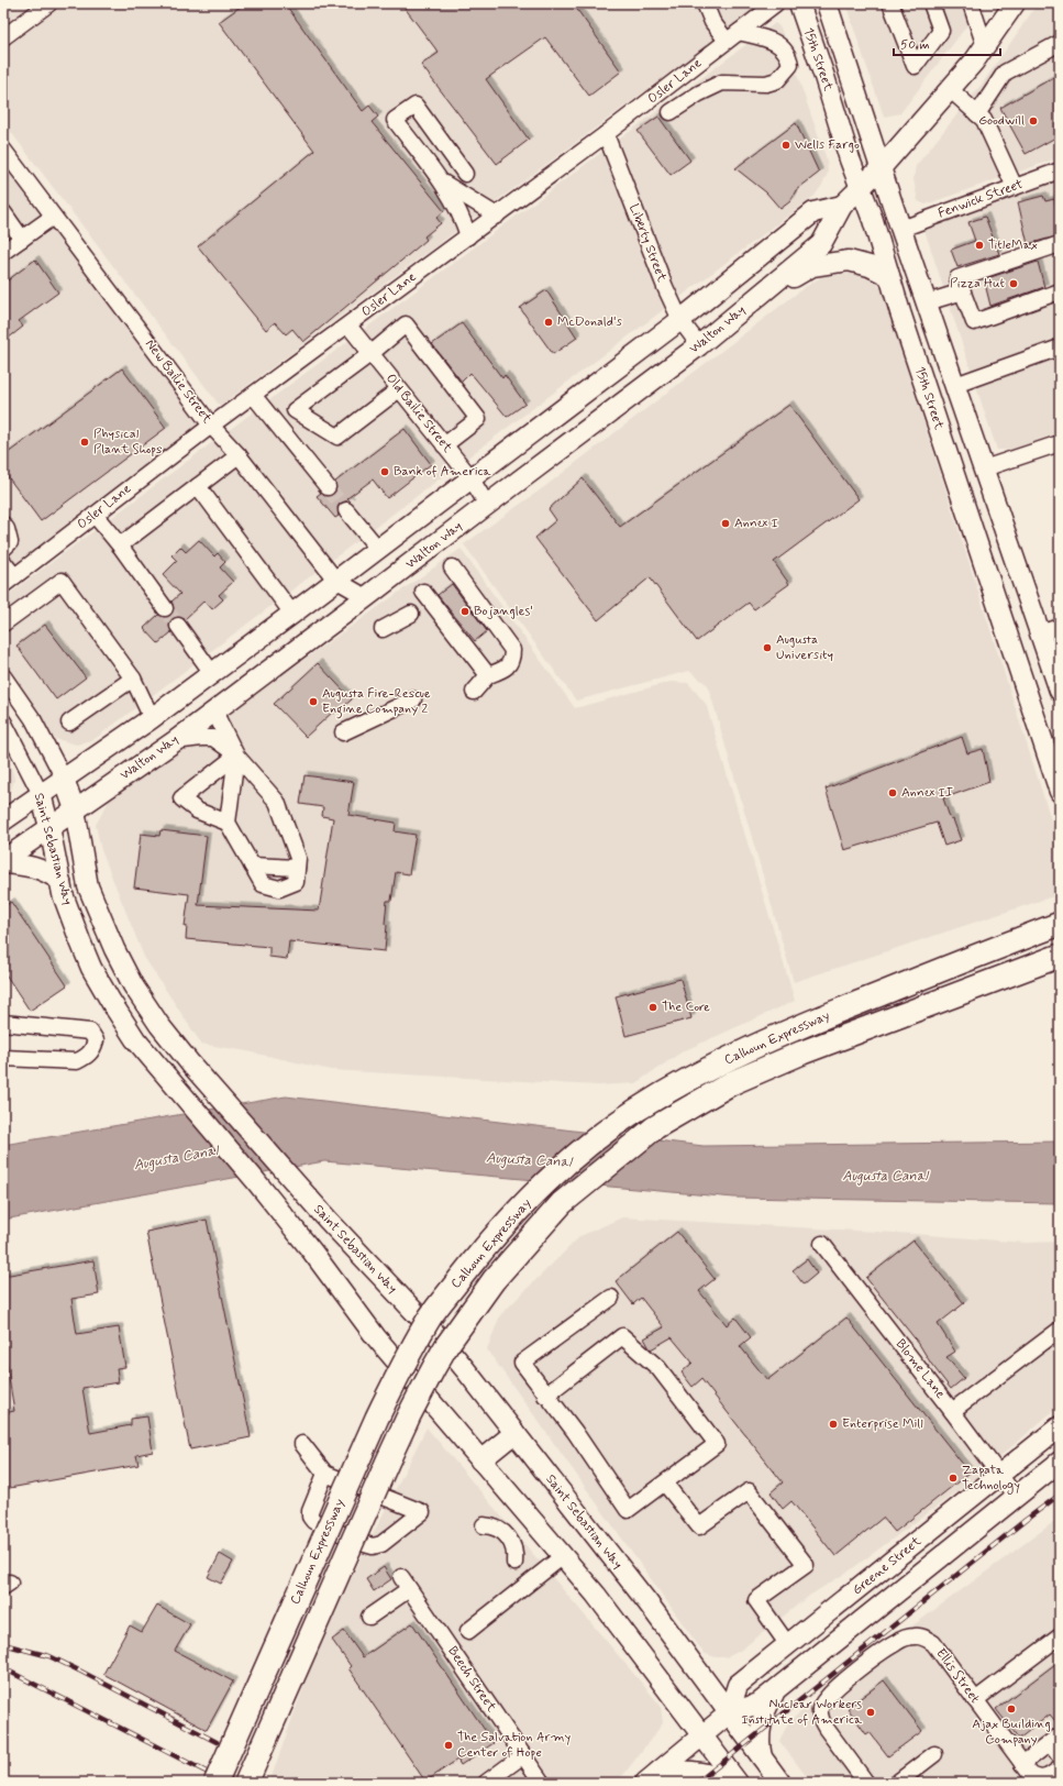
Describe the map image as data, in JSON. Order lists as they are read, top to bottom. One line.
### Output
{"streets":{"highway":["Calhoun Expressway"],"main road":["15th Street","Walton Way","Saint Sebastian Way","Greene Street"],"street":["Osler Lane","Fenwick Street","Liberty Street","New Bailie Street","Old Bailie Street","Blome Lane","Ellis Street","Beech Street"]},"crossings":[["15th Street","Fenwick Street"],["15th Street","Walton Way"],["Osler Lane","Liberty Street"],["Osler Lane","New Bailie Street"],["Osler Lane","Old Bailie Street"],["Liberty Street","Walton Way"],["Walton Way","New Bailie Street"],["Walton Way","Old Bailie Street"],["Walton Way","Saint Sebastian Way"],["Saint Sebastian Way","Greene Street"],["Blome Lane","Greene Street"]],"water":["Augusta Canal"],"places":["Goodwill","Wells Fargo","TitleMax","Pizza Hut","McDonald's","Physical Plant Shops","Bank of America","Annex I","Bojangles'","Augusta University","Augusta Fire-Rescue Engine Company 2","Annex II","The Core","Enterprise Mill","Zapata Technology","Ajax Building Company","Nuclear Workers Institute of America","The Salvation Army Center of Hope"],"scale_bar":"50 m"}
